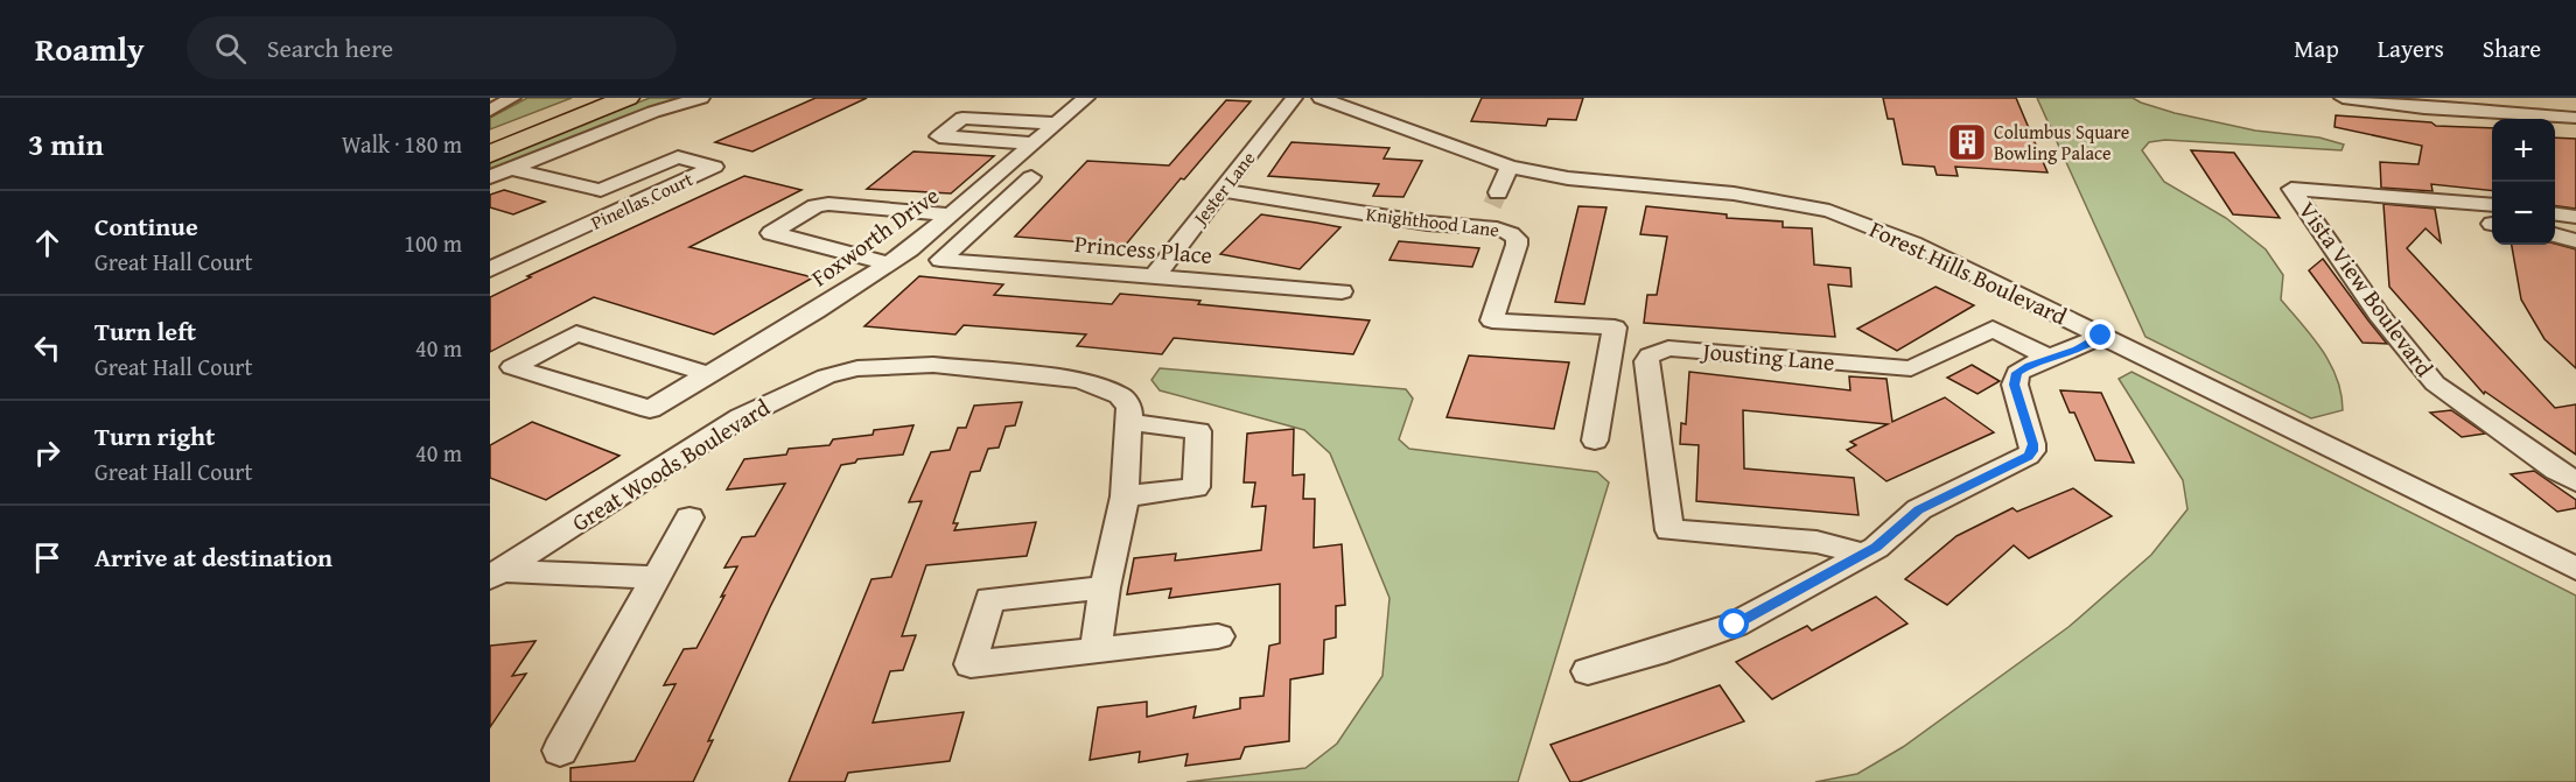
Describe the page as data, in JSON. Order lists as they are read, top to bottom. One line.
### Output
{"streets":{"street":["Jester Lane","Pinellas Court","Knighthood Lane","Foxworth Drive","Princess Place","Forest Hills Boulevard","Vista View Boulevard","Jousting Lane","Great Woods Boulevard"]},"crossings":[["Jester Lane","Knighthood Lane"],["Jester Lane","Princess Place"]],"places":{"building":["Columbus Square Bowling Palace"]},"page":{"header":"Roamly","search":"Search here","nav":["Map","Layers","Share"],"heading":["3 min","Walk · 180 m"],"map_buttons":["+","−"],"list":[["Continue","Great Hall Court","100 m"],["Turn left","Great Hall Court","40 m"],["Turn right","Great Hall Court","40 m"],"Arrive at destination"]}}
